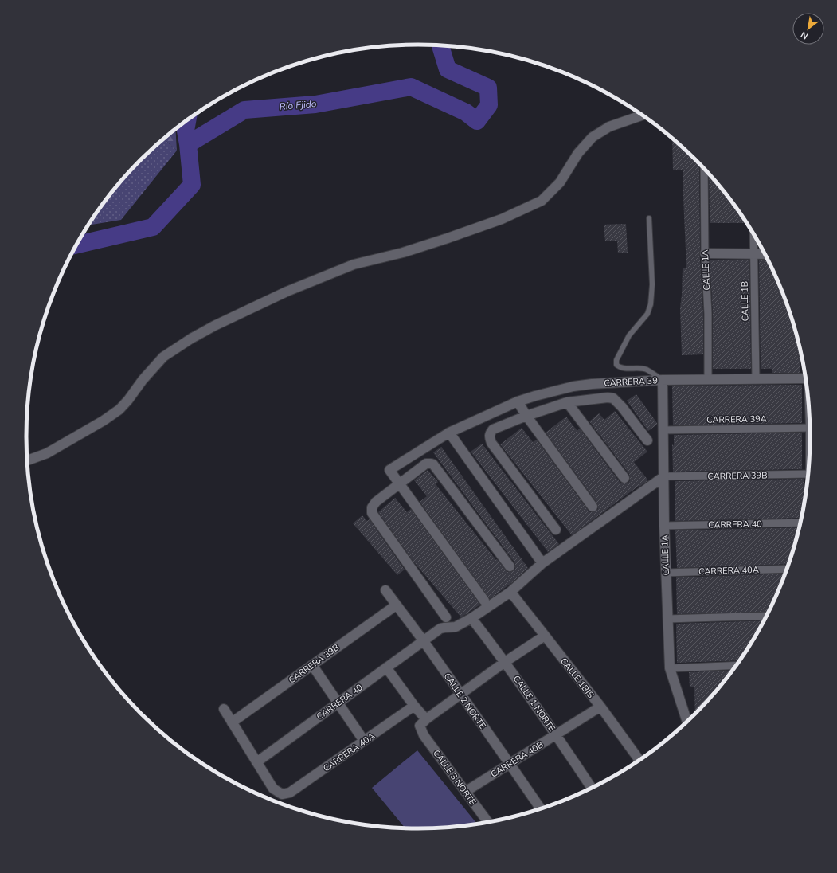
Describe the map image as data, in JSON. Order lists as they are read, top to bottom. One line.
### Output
{"streets":{"street":["CALLE 1A","CALLE 1B","CARRERA 39","CARRERA 39A","CARRERA 39B","CARRERA 40","CARRERA 40A","CALLE 1BIS","CALLE 2 NORTE","CALLE 1 NORTE","CARRERA 40B","CALLE 3 NORTE"]},"crossings":[["CALLE 1A","CARRERA 39"],["CALLE 1A","CARRERA 39A"],["CALLE 1A","CARRERA 39B"],["CALLE 1A","CARRERA 40"],["CALLE 1A","CARRERA 40A"],["CALLE 1B","CARRERA 39"],["CARRERA 39B","CALLE 2 NORTE"],["CARRERA 40","CARRERA 40A"],["CARRERA 40","CALLE 2 NORTE"],["CARRERA 40","CALLE 1 NORTE"],["CARRERA 40","CALLE 3 NORTE"],["CARRERA 40A","CALLE 3 NORTE"],["CALLE 1BIS","CARRERA 40B"],["CALLE 2 NORTE","CARRERA 40B"],["CALLE 1 NORTE","CARRERA 40B"],["CARRERA 40B","CALLE 3 NORTE"]],"water":["Río Ejido"],"north":"bottom left"}
